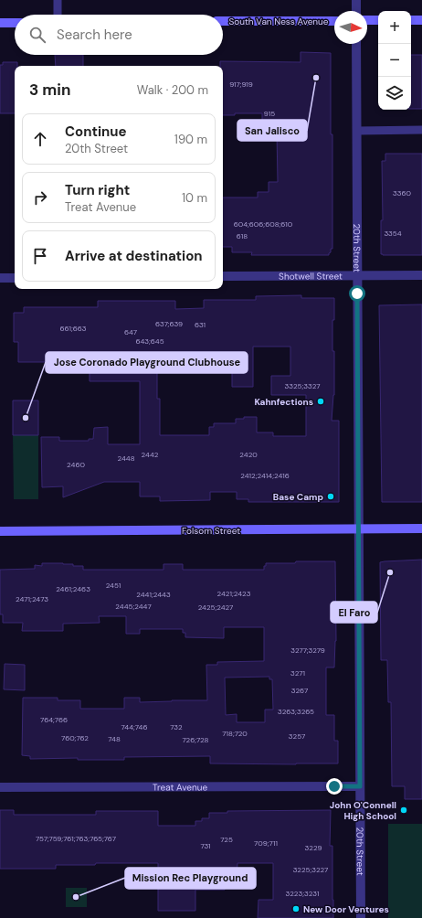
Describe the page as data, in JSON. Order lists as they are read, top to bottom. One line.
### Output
{"streets":{"street":["South Van Ness Avenue","20th Street","Shotwell Street","Folsom Street","Treat Avenue"]},"crossings":[["20th Street","Shotwell Street"],["20th Street","Folsom Street"],["20th Street","Treat Avenue"]],"places":["San Jalisco","Kahnfections","Jose Coronado Playground Clubhouse","Base Camp","El Faro","John O'Connell High School","Mission Rec Playground","New Door Ventures"],"house_numbers":["917;919","915","3360","604;606;608;610","3354","618","637;639","631","661;663","647","643;645","3325;3327","2442","2420","2448","2460","2412;2414;2416","2451","2461;2463","2421;2423","2441;2443","2471;2473","2445;2447","2425;2427","3277;3279","3271","3267","3263;3265","764;766","744;746","732","718;720","3257","760;762","748","726;728","757;759;761;763;765;767","725","709;711","731","3229","3225;3227","3223;3231"],"north":"right","page":{"map_buttons":["+","−"],"search":"Search here","heading":["3 min","Walk · 200 m"],"list":[["Continue","20th Street","190 m"],["Turn right","Treat Avenue","10 m"],"Arrive at destination"]}}
